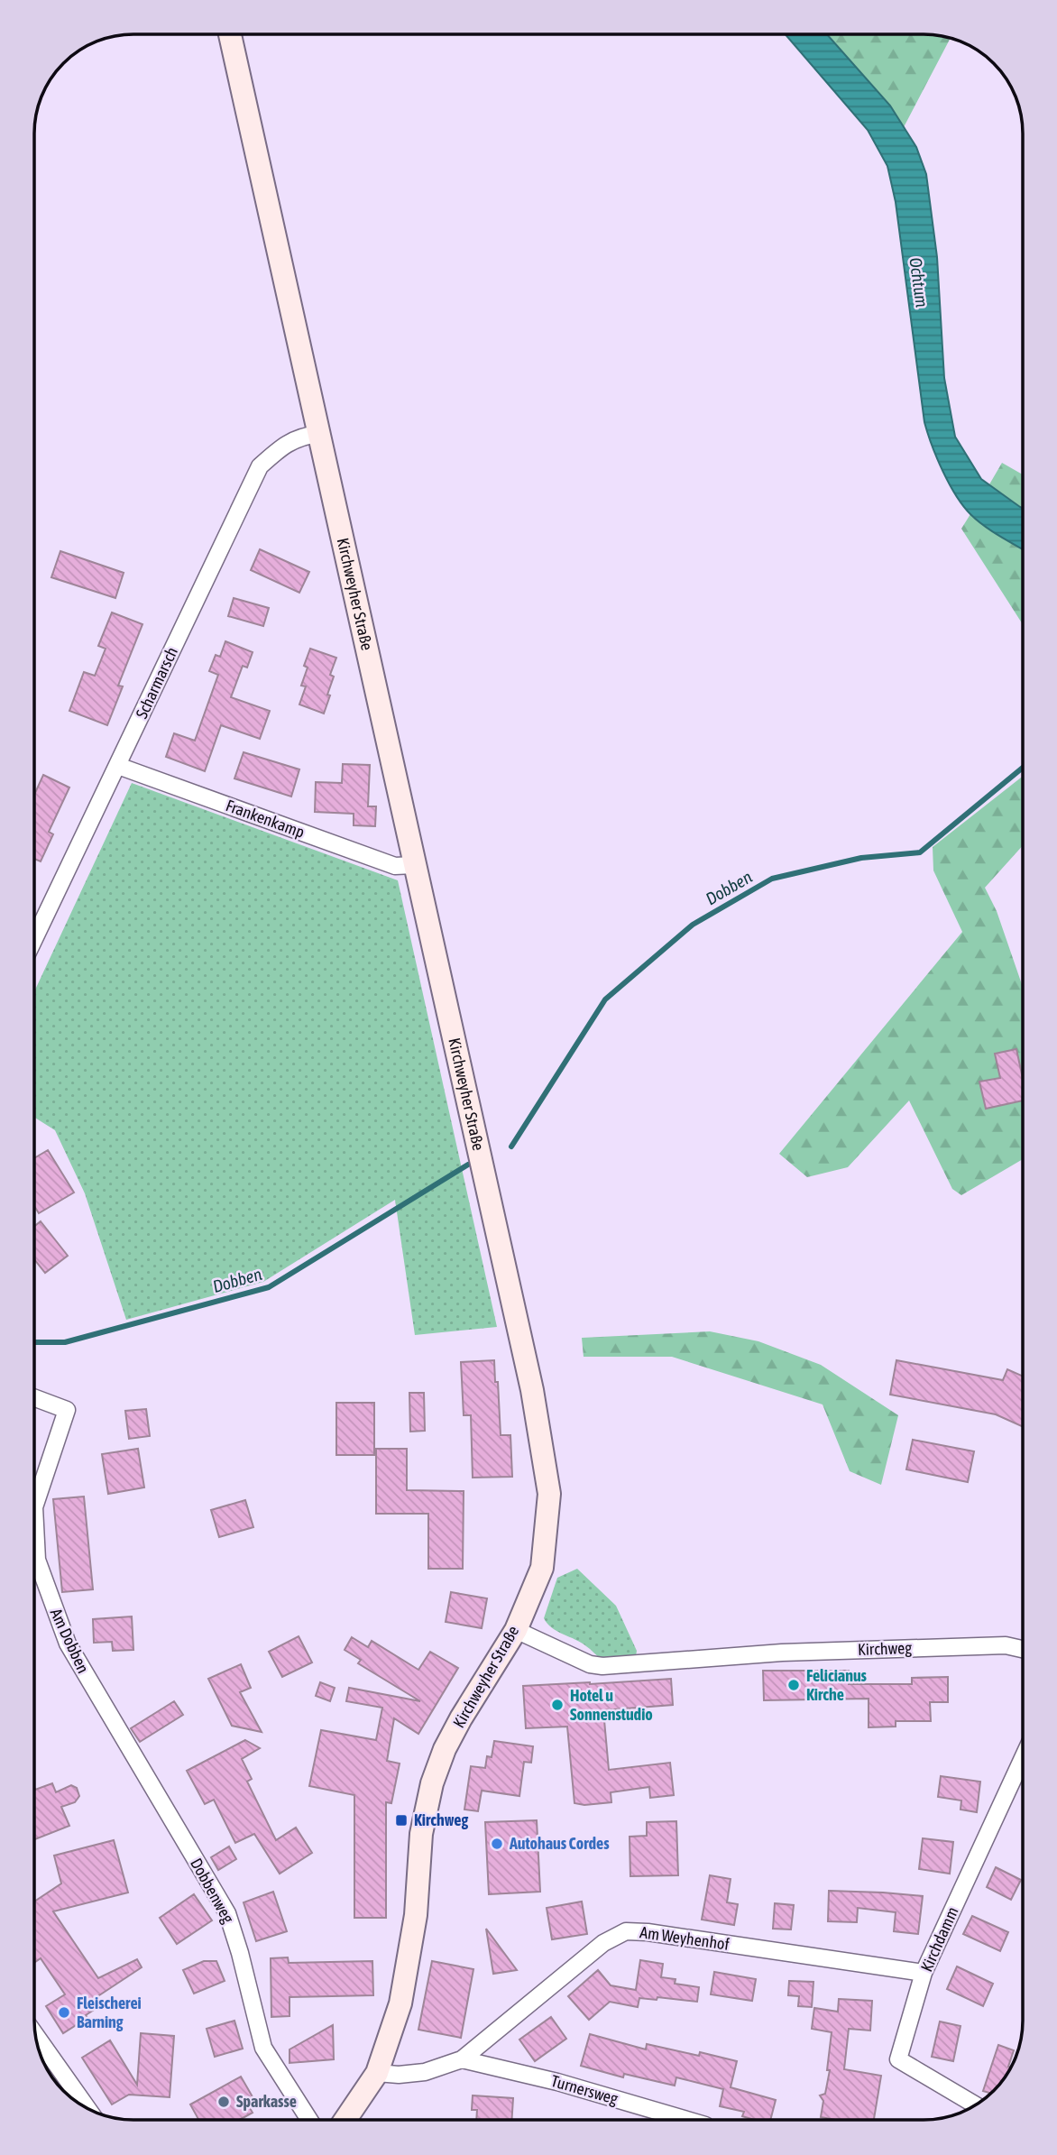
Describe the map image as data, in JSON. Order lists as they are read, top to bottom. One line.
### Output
{"streets":{"main road":["Kirchweyher Straße"],"street":["Scharmarsch","Frankenkamp","Am Dobben","Kirchweg","Dobbenweg","Am Weyhenhof","Kirchdamm","Turnersweg"]},"crossings":[["Kirchweyher Straße","Scharmarsch"],["Kirchweyher Straße","Frankenkamp"],["Kirchweyher Straße","Kirchweg"],["Kirchweyher Straße","Am Weyhenhof"],["Scharmarsch","Frankenkamp"],["Am Dobben","Dobbenweg"],["Am Weyhenhof","Kirchdamm"],["Am Weyhenhof","Turnersweg"]],"water":["Ochtum","Dobben"],"places":{"other":["Felicianus Kirche","Hotel u Sonnenstudio","Autohaus Cordes","Fleischerei Barning","Sparkasse"],"transit":["Kirchweg"]}}
